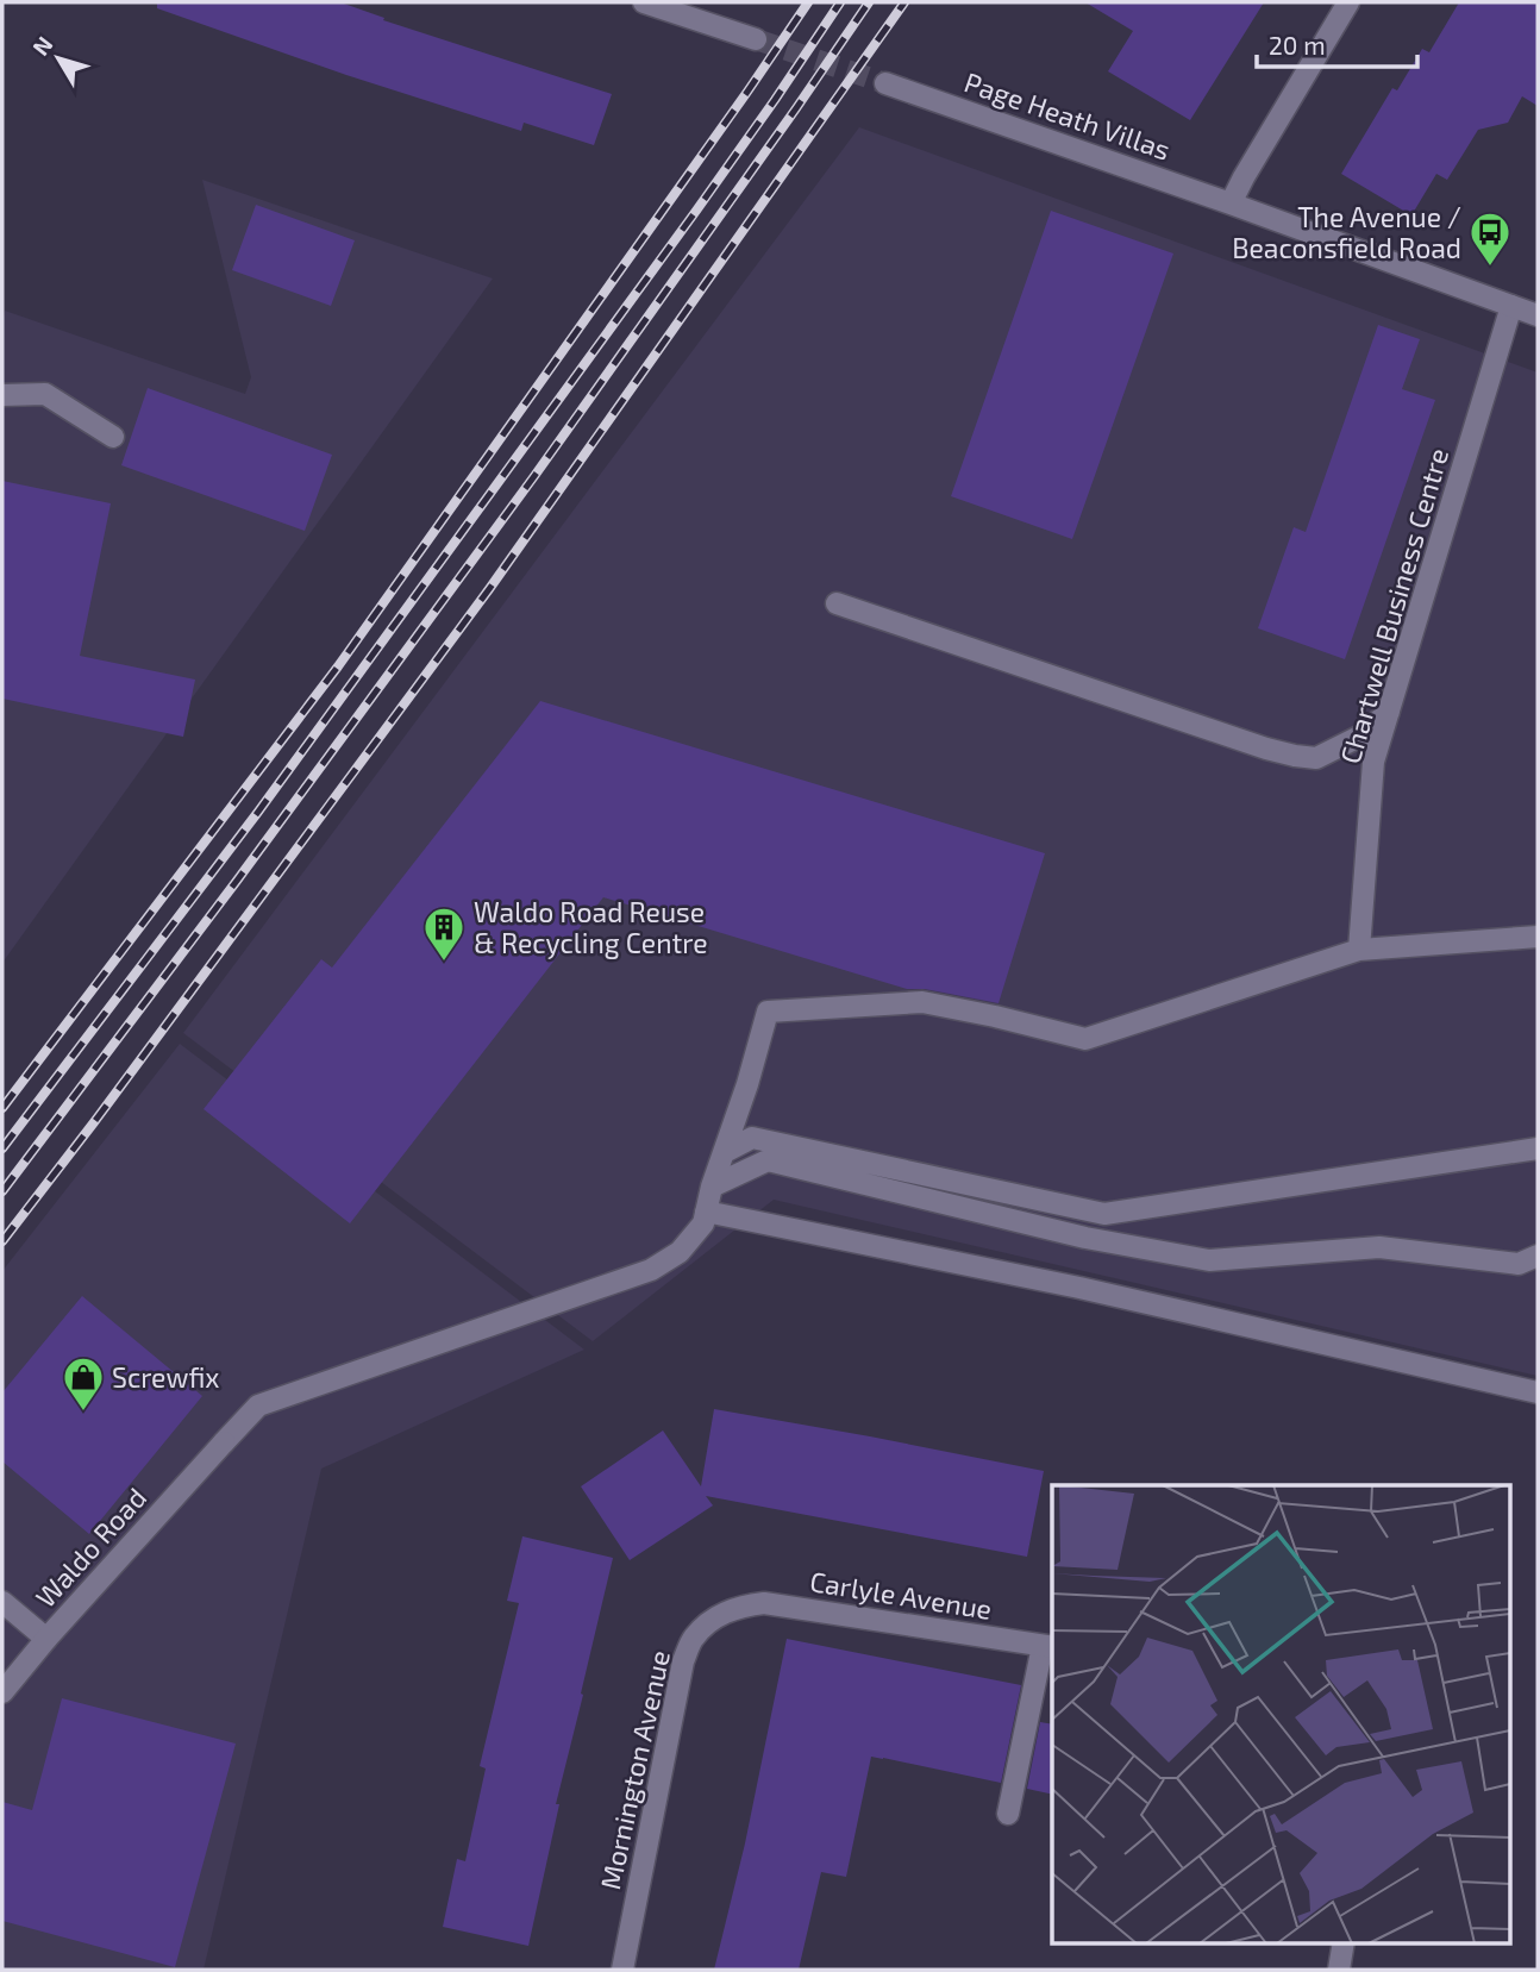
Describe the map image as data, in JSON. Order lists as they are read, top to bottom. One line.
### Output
{"streets":{"street":["Page Heath Villas","Chartwell Business Centre","Waldo Road","Carlyle Avenue","Mornington Avenue"]},"crossings":[["Page Heath Villas","Chartwell Business Centre"],["Chartwell Business Centre","Waldo Road"],["Carlyle Avenue","Mornington Avenue"]],"places":{"bus stop":["The Avenue / Beaconsfield Road"],"building":["Waldo Road Reuse & Recycling Centre"],"shop":["Screwfix"]},"scale_bar":"20 m","north":"top left"}
